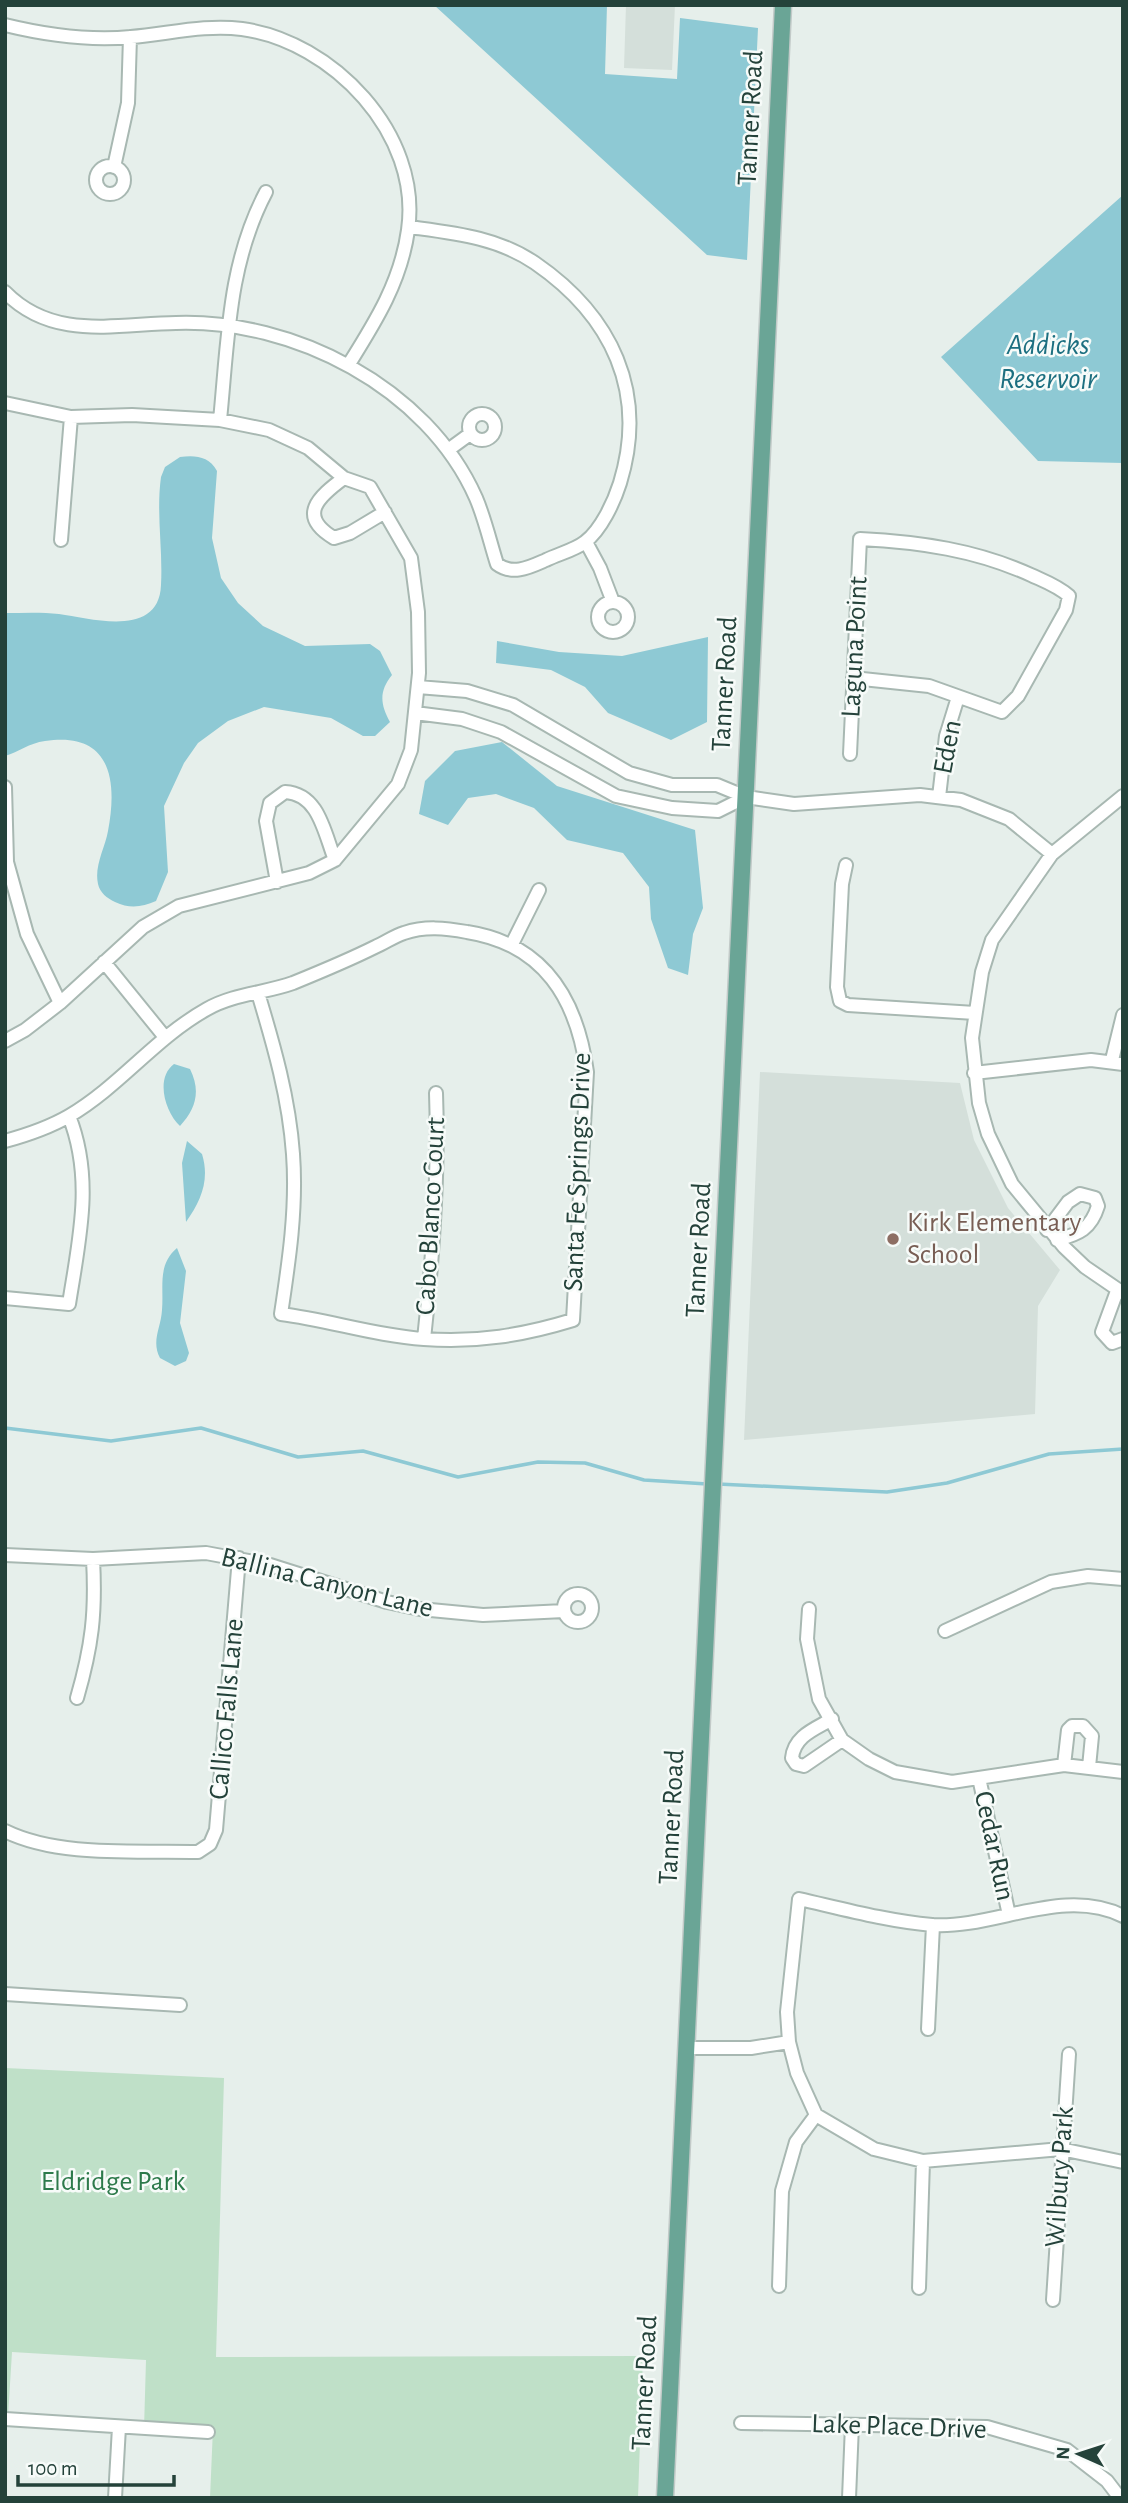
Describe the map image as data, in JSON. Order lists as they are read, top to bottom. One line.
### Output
{"streets":{"main road":["Tanner Road"],"street":["Laguna Point","Eden","Santa Fe Springs Drive","Cabo Blanco Court","Ballina Canyon Lane","Callico Falls Lane","Cedar Run","Wilbury Park","Lake Place Drive"]},"crossings":[["Laguna Point","Eden"],["Santa Fe Springs Drive","Cabo Blanco Court"],["Ballina Canyon Lane","Callico Falls Lane"]],"water":["Addicks Reservoir"],"parks":["Eldridge Park"],"places":["Kirk Elementary School"],"scale_bar":"100 m","north":"left"}
